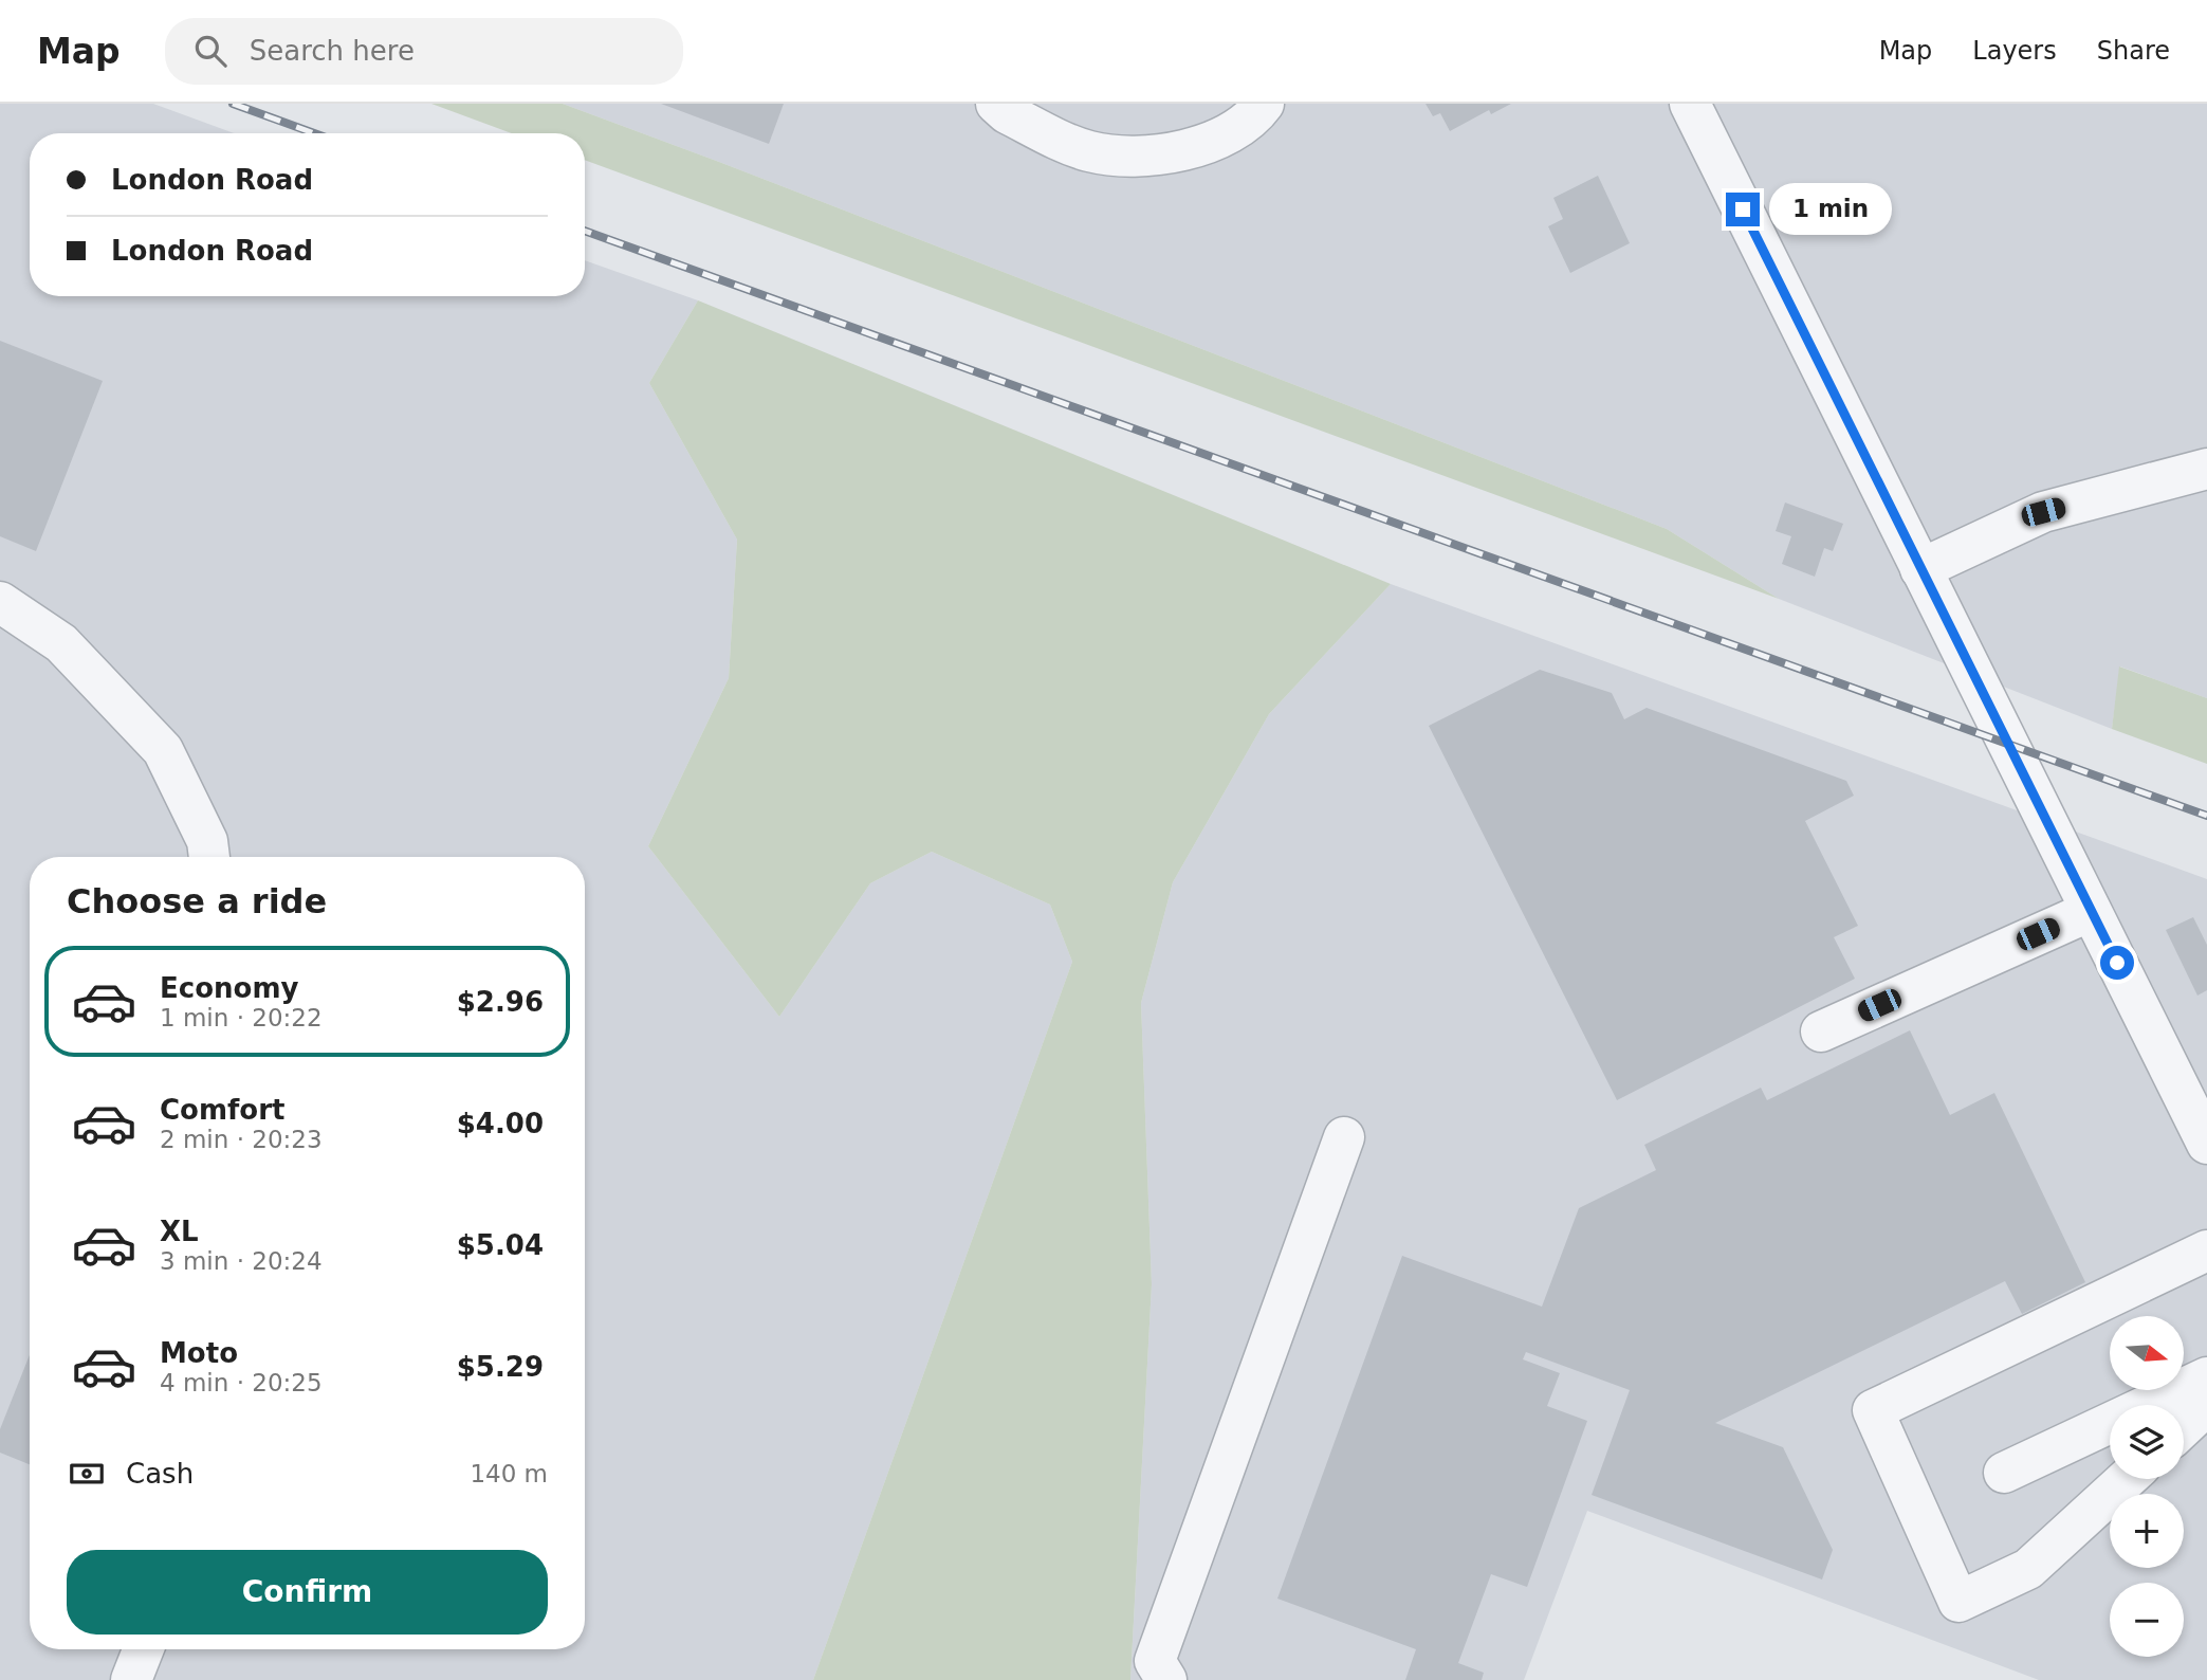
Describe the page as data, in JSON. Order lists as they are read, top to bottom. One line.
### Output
{"north":"right","page":{"header":"Map","search":"Search here","nav":["Map","Layers","Share"],"banner":["London Road","London Road"],"bubble":"1 min","heading":"Choose a ride","list":[{"name":"Economy","note":"1 min · 20:22","value":"$2.96"},{"name":"Comfort","note":"2 min · 20:23","value":"$4.00"},{"name":"XL","note":"3 min · 20:24","value":"$5.04"},{"name":"Moto","note":"4 min · 20:25","value":"$5.29"}],"map_buttons":["+","−"],"pay":["Cash","140 m"],"buttons":"Confirm"}}
